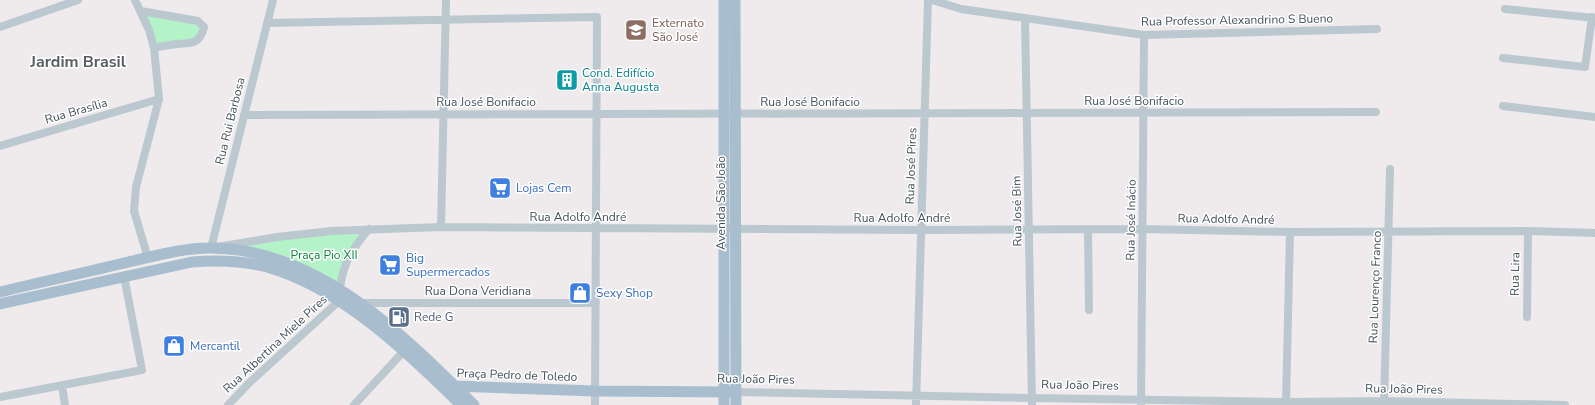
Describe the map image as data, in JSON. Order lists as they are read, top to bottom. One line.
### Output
{"streets":{"main road":["Avenida São João","Praça Pedro de Toledo","Rua João Pires"],"street":["Rua Professor Alexandrino S Bueno","Rua José Bonifacio","Rua Brasília","Rua Rui Barbosa","Rua José Pires","Rua José Bim","Rua Adolfo André","Rua José Inácio","Rua Lira","Rua Lourenço Franco","Rua Dona Veridiana","Rua Albertina Miele Pires"]},"crossings":[["Rua Professor Alexandrino S Bueno","Rua José Bim"],["Rua Professor Alexandrino S Bueno","Rua José Inácio"],["Rua José Bonifacio","Rua Rui Barbosa"],["Rua José Bonifacio","Rua José Pires"],["Rua José Bonifacio","Avenida São João"],["Rua José Bonifacio","Rua José Bim"],["Rua José Bonifacio","Rua José Inácio"],["Rua Rui Barbosa","Rua Adolfo André"],["Rua José Pires","Rua Adolfo André"],["Rua José Pires","Rua João Pires"],["Avenida São João","Rua Adolfo André"],["Avenida São João","Rua João Pires"],["Rua José Bim","Rua Adolfo André"],["Rua José Bim","Rua João Pires"],["Rua Adolfo André","Rua José Inácio"],["Rua Adolfo André","Rua Lira"],["Rua Adolfo André","Rua Lourenço Franco"],["Rua José Inácio","Rua João Pires"],["Rua Lourenço Franco","Rua João Pires"],["Praça Pedro de Toledo","Rua João Pires"]],"districts":["Jardim Brasil"],"parks":["Praça Pio XII"],"places":{"school or university":["Externato São José"],"building":["Cond. Edifício Anna Augusta"],"supermarket":["Lojas Cem","Big Supermercados"],"shop":["Sexy Shop","Mercantil"],"fuel station":["Rede G"]}}
